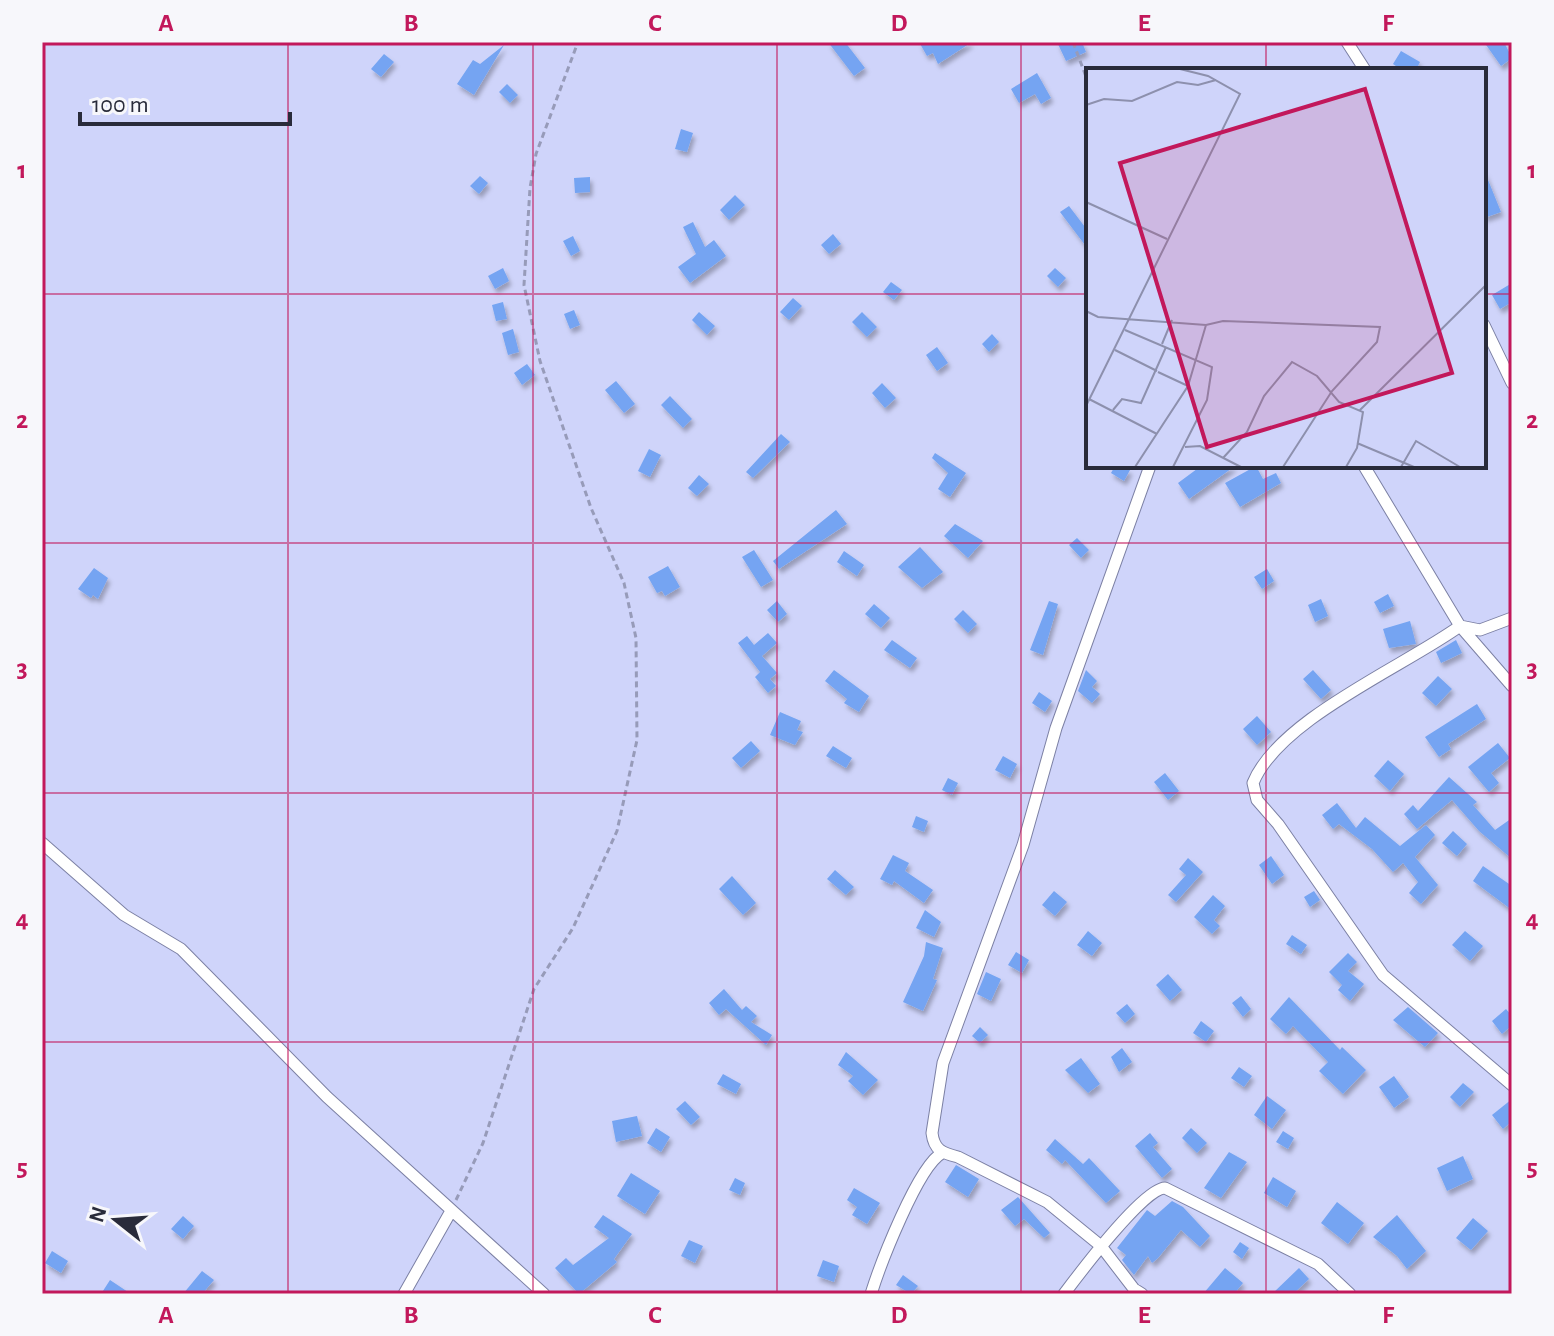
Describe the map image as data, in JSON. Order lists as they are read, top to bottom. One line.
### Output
{"scale_bar":"100 m","north":"left","grid":{"columns":["A","B","C","D","E","F"],"rows":["1","2","3","4","5"]}}
